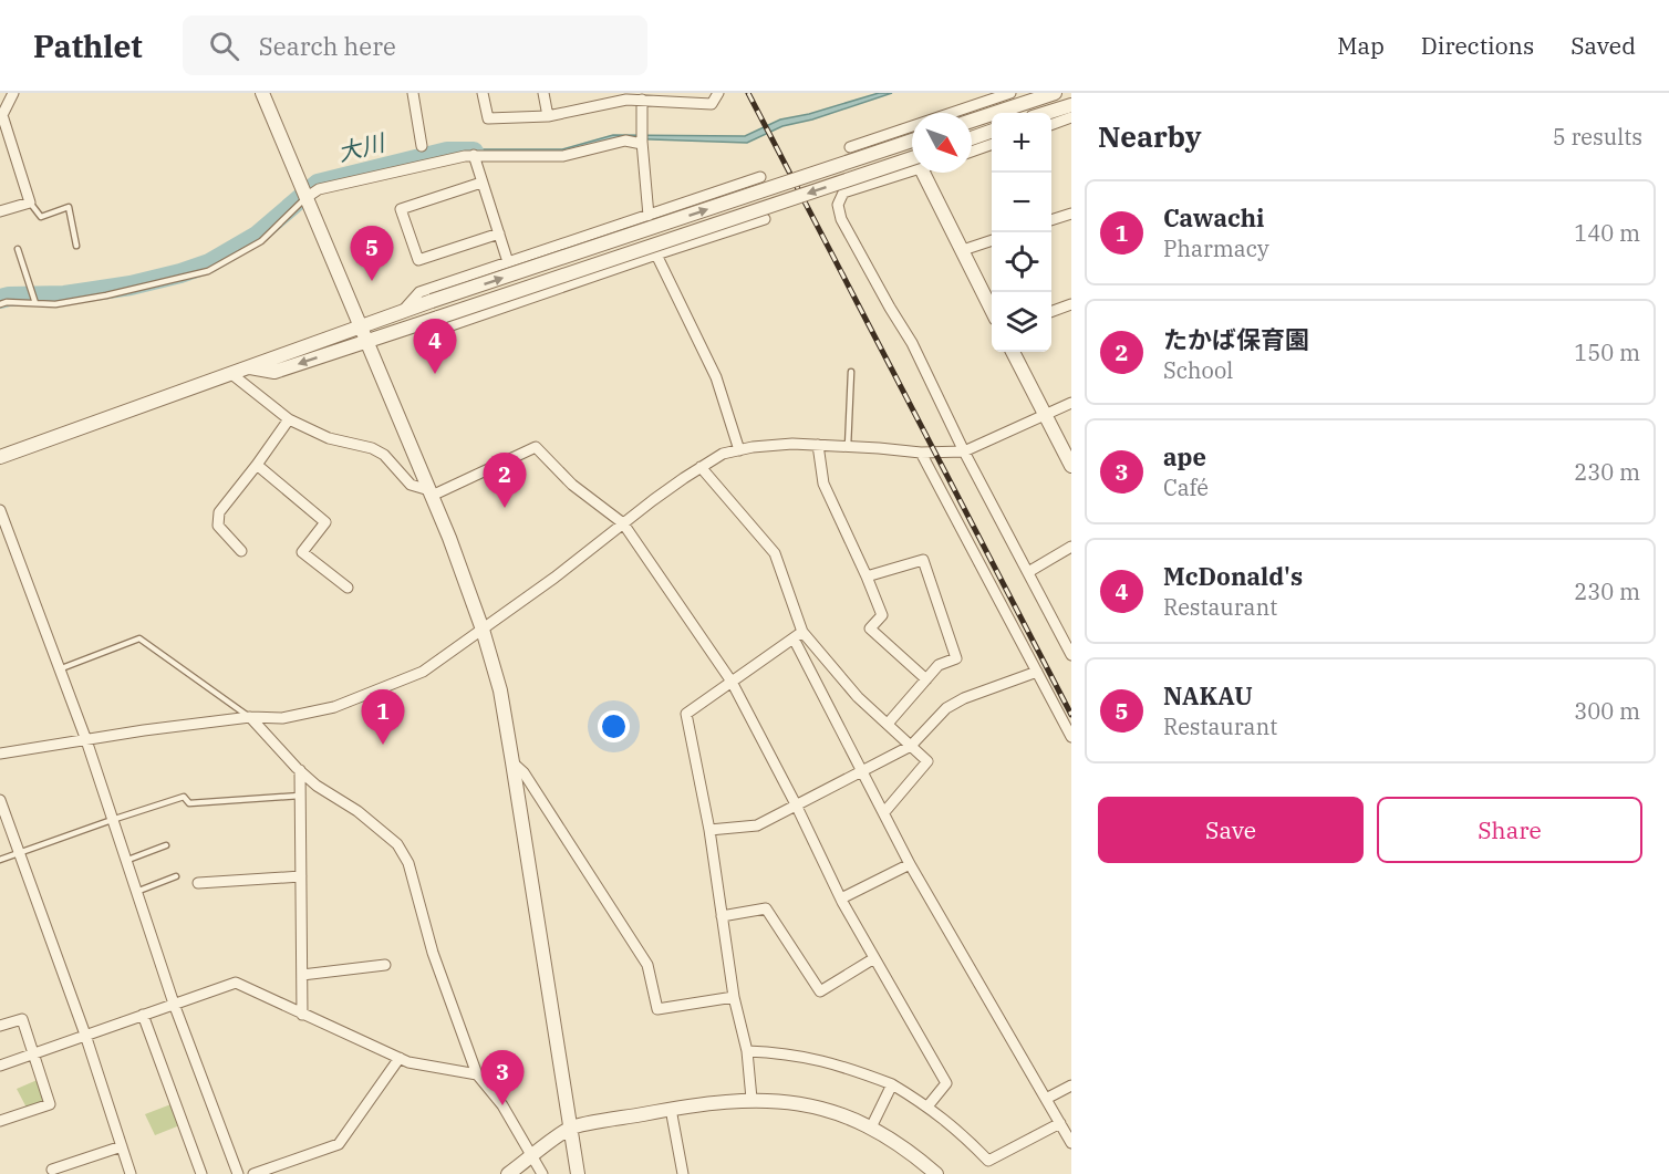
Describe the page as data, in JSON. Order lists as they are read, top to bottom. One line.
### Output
{"water":["大川"],"north":"bottom right","page":{"header":"Pathlet","search":"Search here","nav":["Map","Directions","Saved"],"heading":["Nearby","5 results"],"map_buttons":["+","−"],"list":[{"mark":"1","name":"Cawachi","note":"Pharmacy","value":"140 m"},{"mark":"2","name":"たかば保育園","note":"School","value":"150 m"},{"mark":"3","name":"ape","note":"Café","value":"230 m"},{"mark":"4","name":"McDonald's","note":"Restaurant","value":"230 m"},{"mark":"5","name":"NAKAU","note":"Restaurant","value":"300 m"}],"pins":["5","4","2","1","3"],"buttons":["Save","Share"]}}
